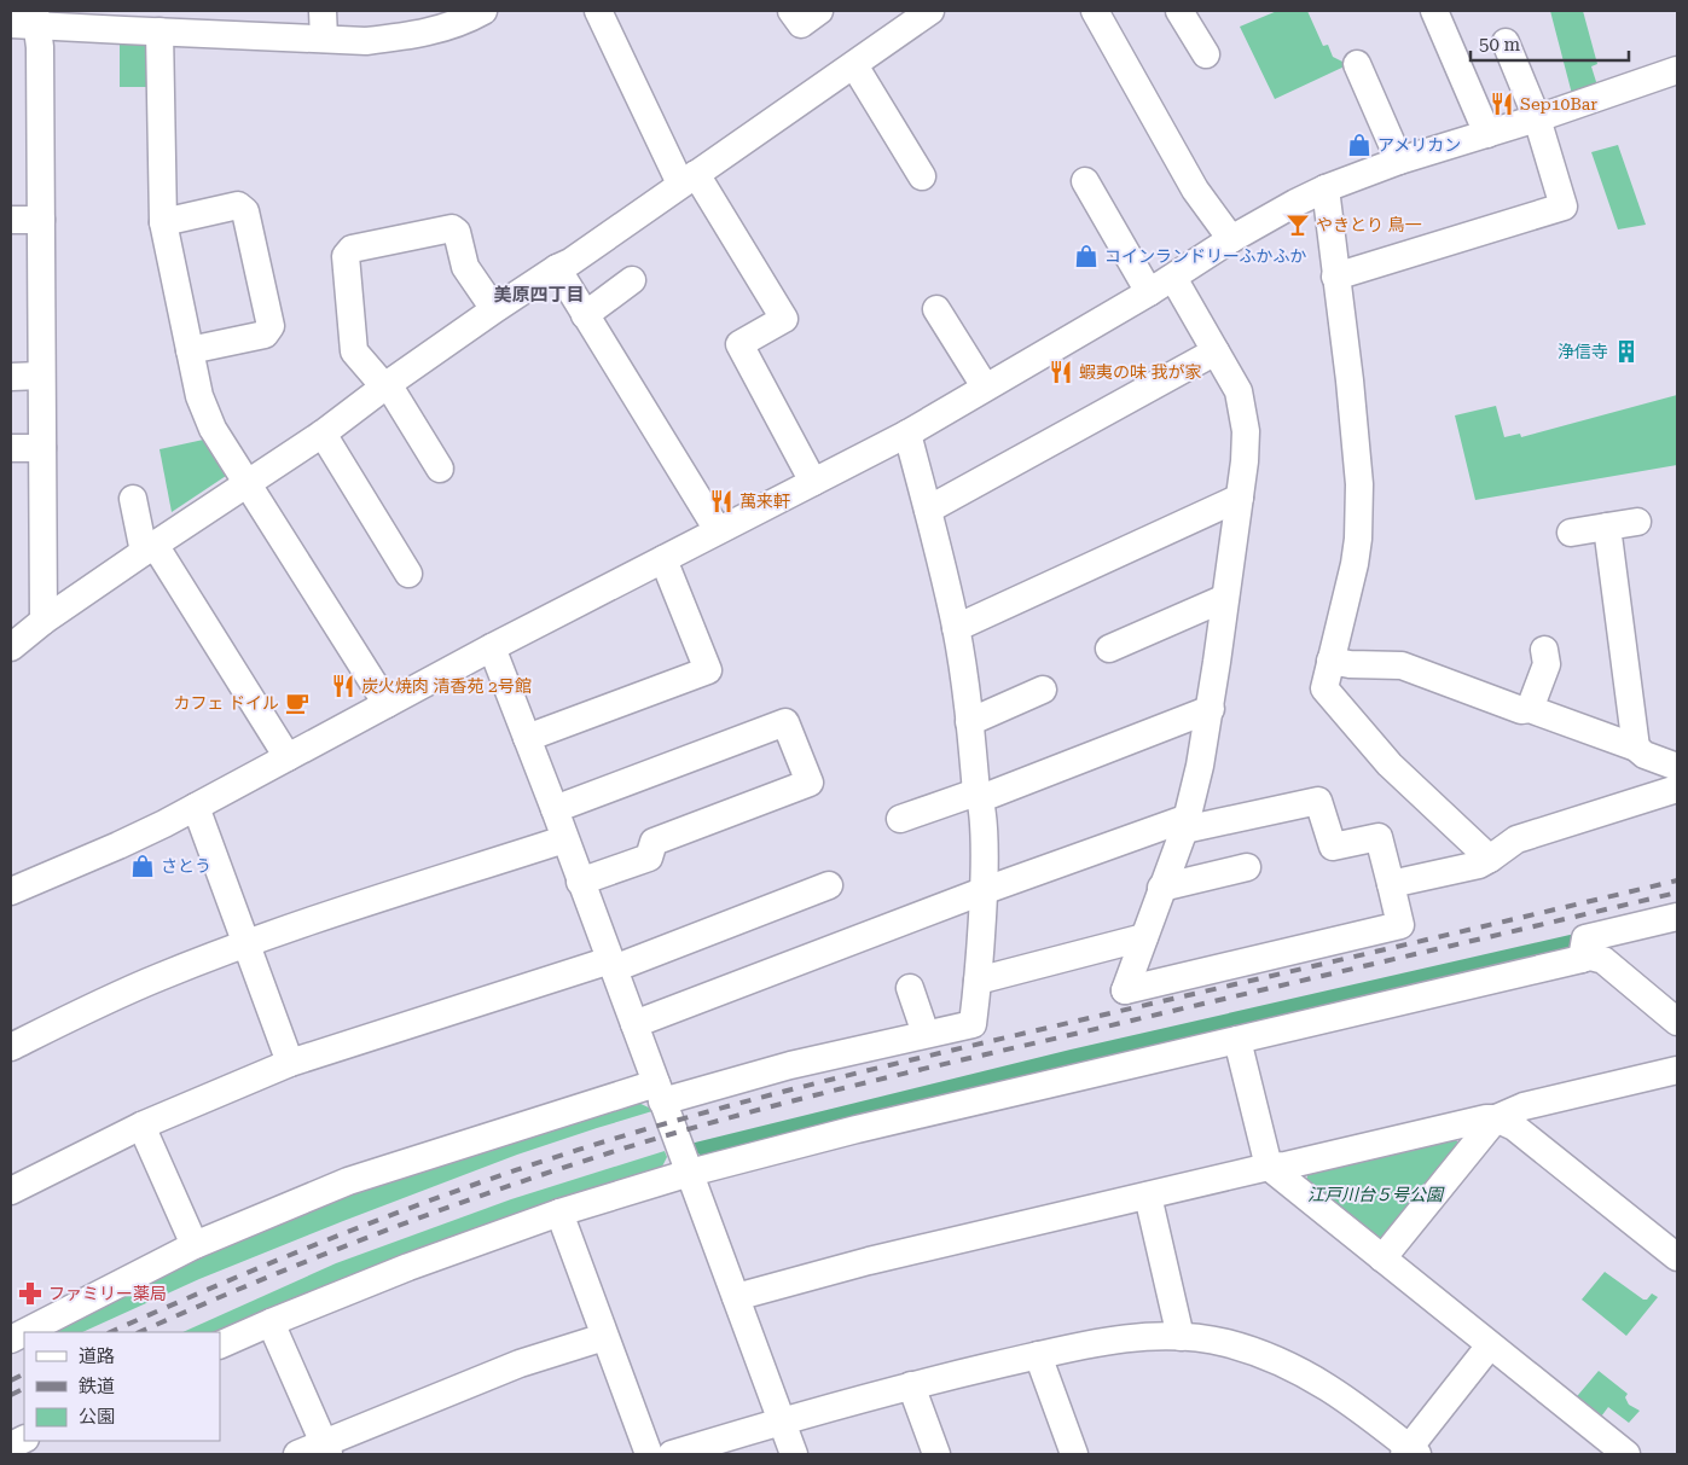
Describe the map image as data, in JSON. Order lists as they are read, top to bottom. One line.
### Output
{"districts":["美原四丁目"],"parks":["江戸川台５号公園"],"places":{"restaurant":["Sep10Bar","蝦夷の味 我が家","萬来軒","炭火焼肉 清香苑 2号館"],"shop":["アメリカン","コインランドリーふかふか","さとう"],"bar":["やきとり 鳥一"],"building":["浄信寺"],"cafe":["カフェ ドイル"],"pharmacy":["ファミリー薬局"]},"legend":["道路","鉄道","公園"],"scale_bar":"50 m"}
